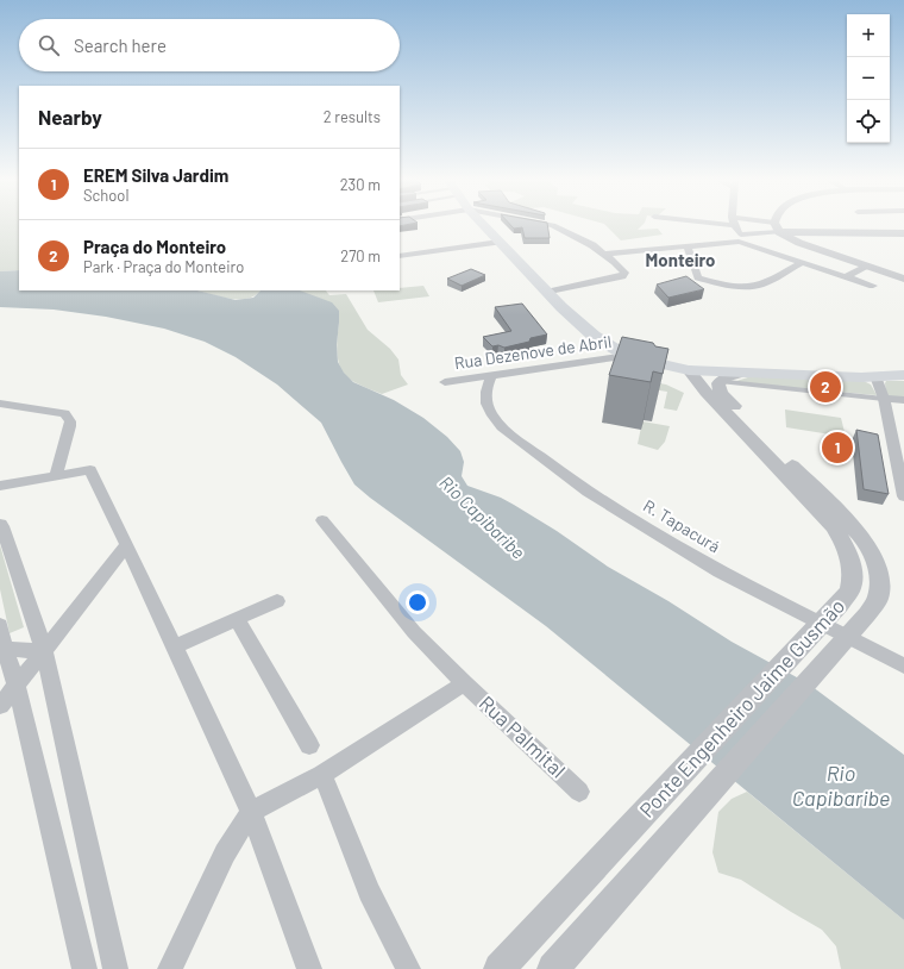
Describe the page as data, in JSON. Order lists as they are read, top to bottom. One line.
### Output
{"streets":{"street":["Rua Dezenove de Abril","R. Tapacurá","Ponte Engenheiro Jaime Gusmão","Rua Palmital"]},"crossings":[["Rua Dezenove de Abril","R. Tapacurá"]],"districts":["Monteiro"],"water":["Rio Capibaribe"],"page":{"map_buttons":["+","−"],"search":"Search here","heading":["Nearby","2 results"],"list":[{"mark":"1","name":"EREM Silva Jardim","note":"School","value":"230 m"},{"mark":"2","name":"Praça do Monteiro","note":"Park · Praça do Monteiro","value":"270 m"}],"pins":["2","1"]}}
